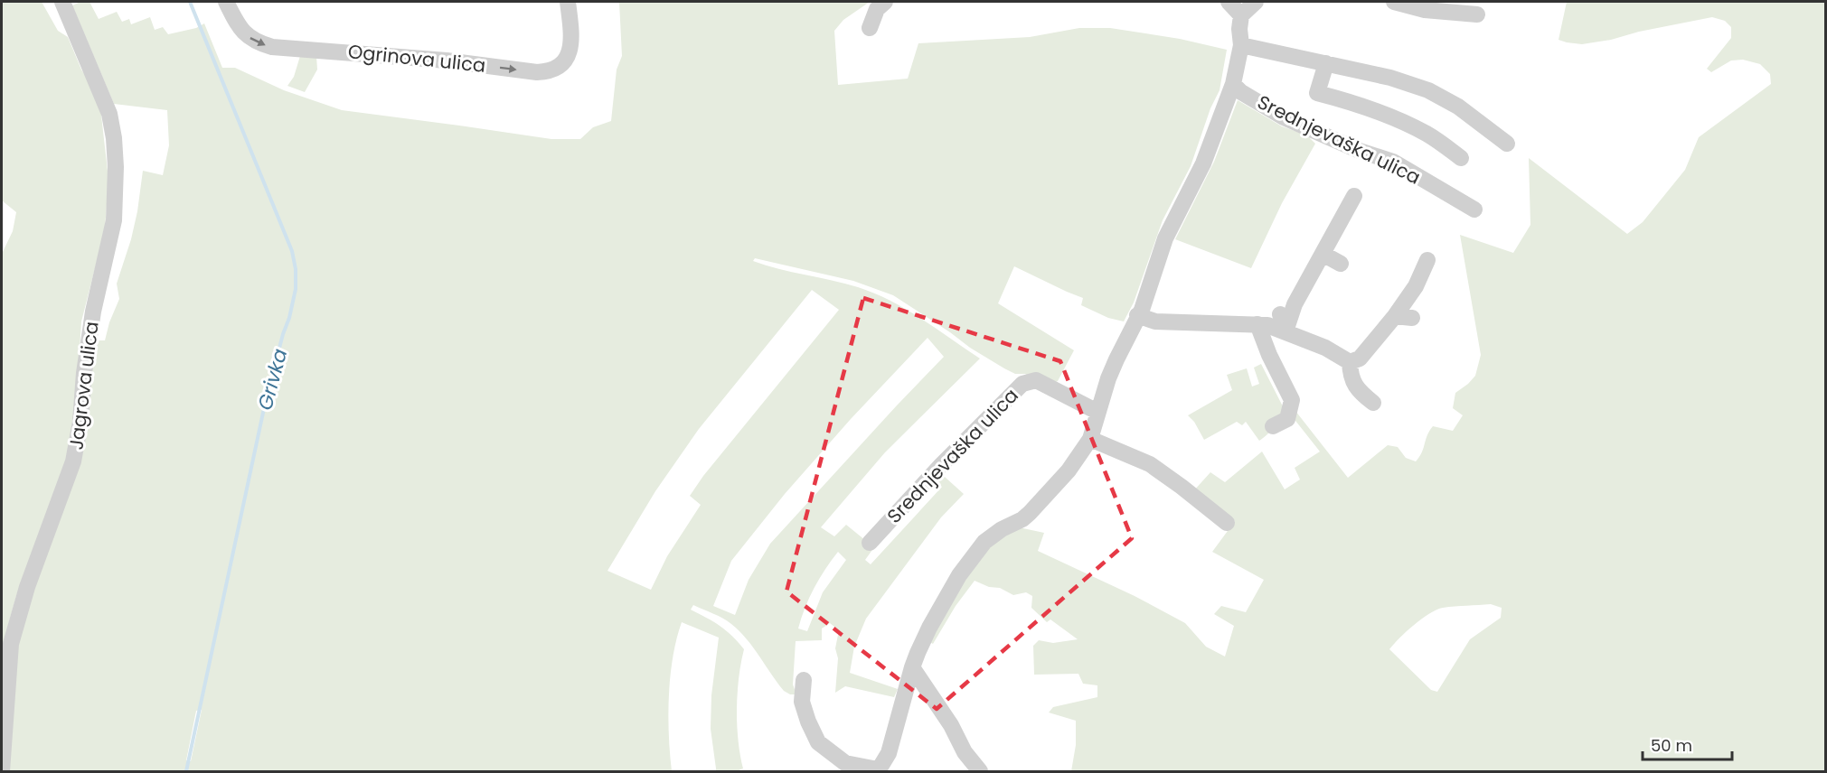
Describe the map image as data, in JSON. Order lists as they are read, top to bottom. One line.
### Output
{"streets":{"street":["Ogrinova ulica","Srednjevaška ulica","Jagrova ulica"]},"one_way":["Ogrinova ulica"],"water":["Grivka"],"scale_bar":"50 m"}
